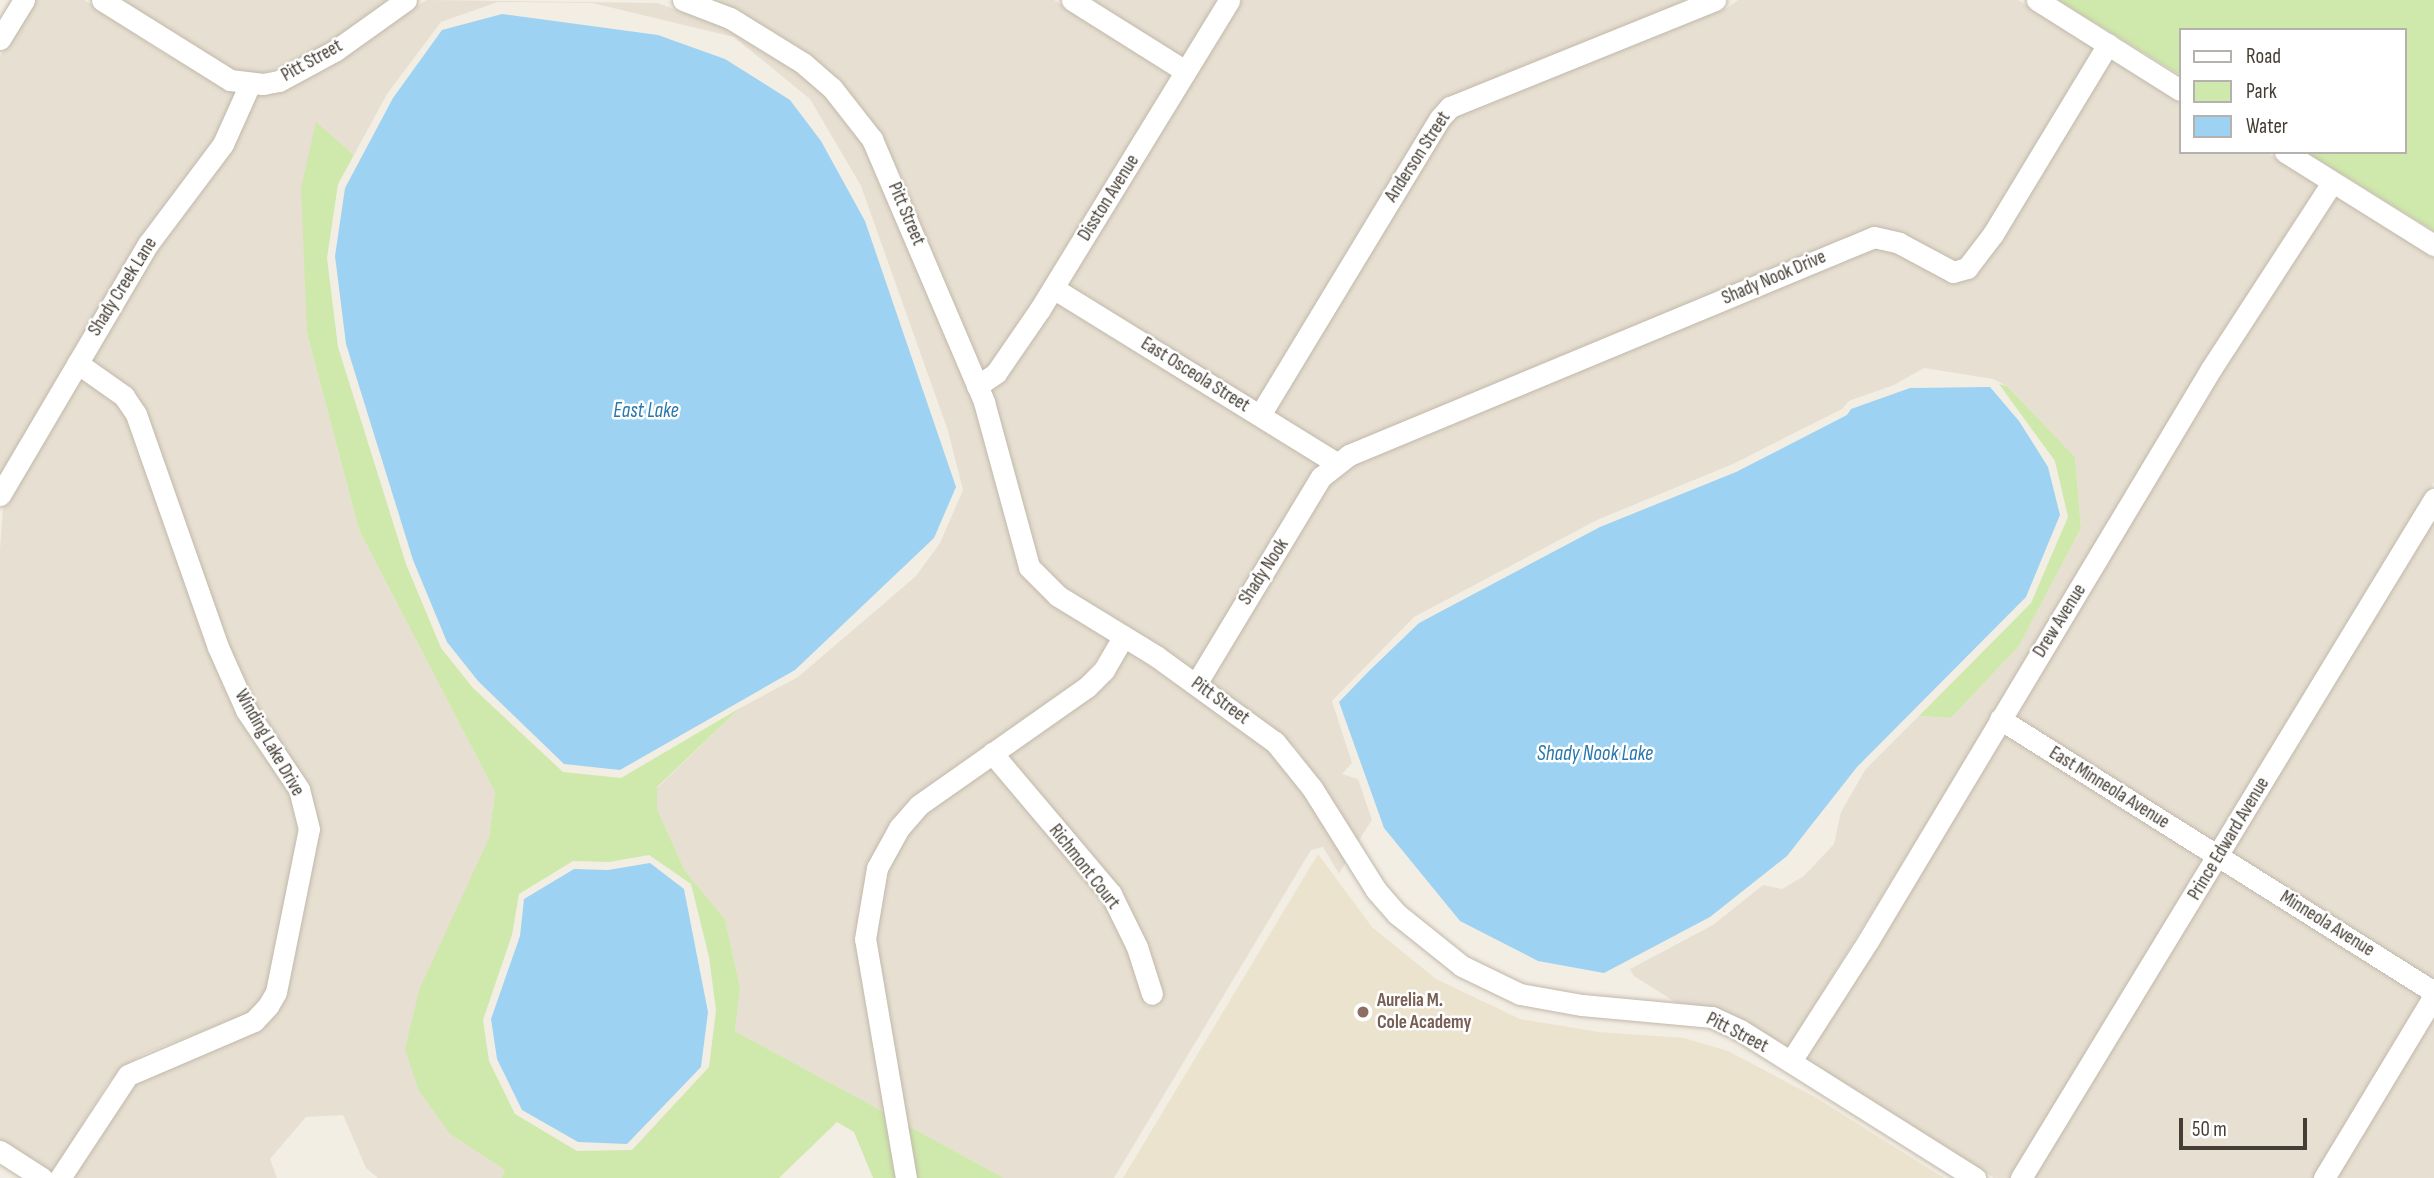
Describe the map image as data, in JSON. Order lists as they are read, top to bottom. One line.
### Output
{"streets":{"street":["Pitt Street","Anderson Street","Disston Avenue","Shady Nook Drive","Shady Creek Lane","East Osceola Street","Shady Nook","Drew Avenue","Winding Lake Drive","East Minneola Avenue","Prince Edward Avenue","Richmont Court","Minneola Avenue"]},"crossings":[["Pitt Street","Disston Avenue"],["Pitt Street","Shady Creek Lane"],["Pitt Street","Shady Nook"],["Pitt Street","Drew Avenue"],["Anderson Street","East Osceola Street"],["Disston Avenue","East Osceola Street"],["Shady Nook Drive","East Osceola Street"],["Shady Nook Drive","Shady Nook"],["Shady Creek Lane","Winding Lake Drive"],["East Osceola Street","Shady Nook"],["Drew Avenue","East Minneola Avenue"],["East Minneola Avenue","Prince Edward Avenue"],["East Minneola Avenue","Minneola Avenue"],["Prince Edward Avenue","Minneola Avenue"]],"water":["East Lake","Shady Nook Lake"],"places":["Aurelia M. Cole Academy"],"legend":["Road","Park","Water"],"scale_bar":"50 m"}
